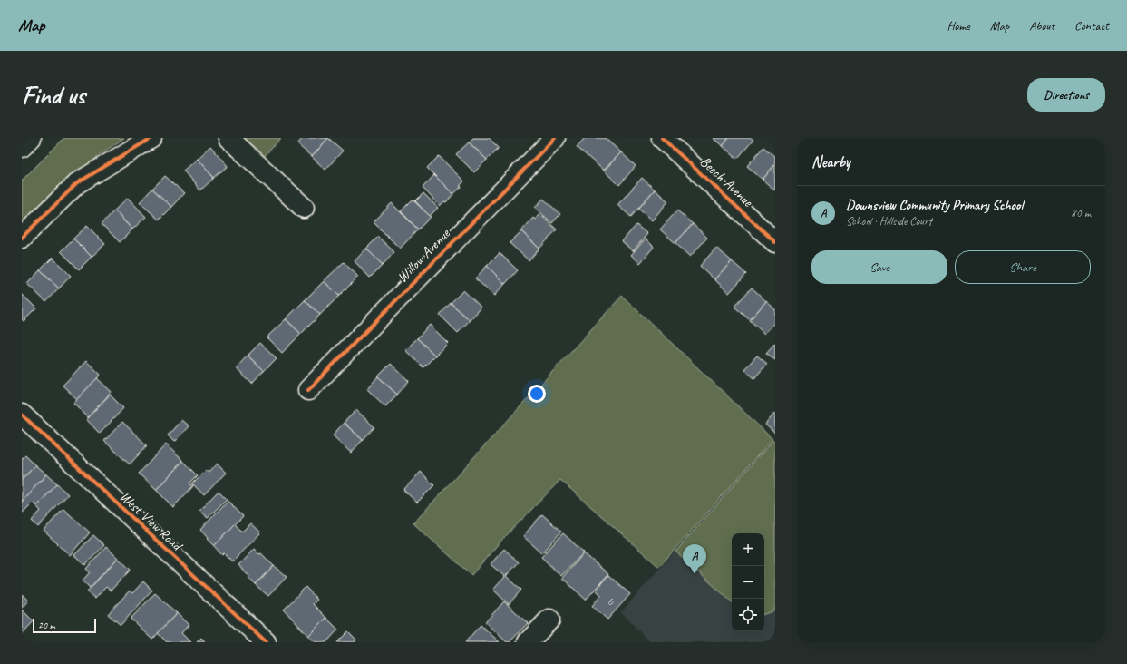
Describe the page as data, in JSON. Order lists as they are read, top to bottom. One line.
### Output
{"streets":{"street":["Beech Avenue","Willow Avenue","West View Road"]},"house_numbers":["6"],"scale_bar":"20 m","page":{"header":"Map","nav":["Home","Map","About","Contact"],"buttons":["Directions",["Save","Share"]],"title":"Find us","heading":"Nearby","list":[{"mark":"A","name":"Downsview Community Primary School","note":"School · Hillside Court","value":"80 m"}],"map_buttons":["+","−"],"pins":"A","scale":"20 m"}}
